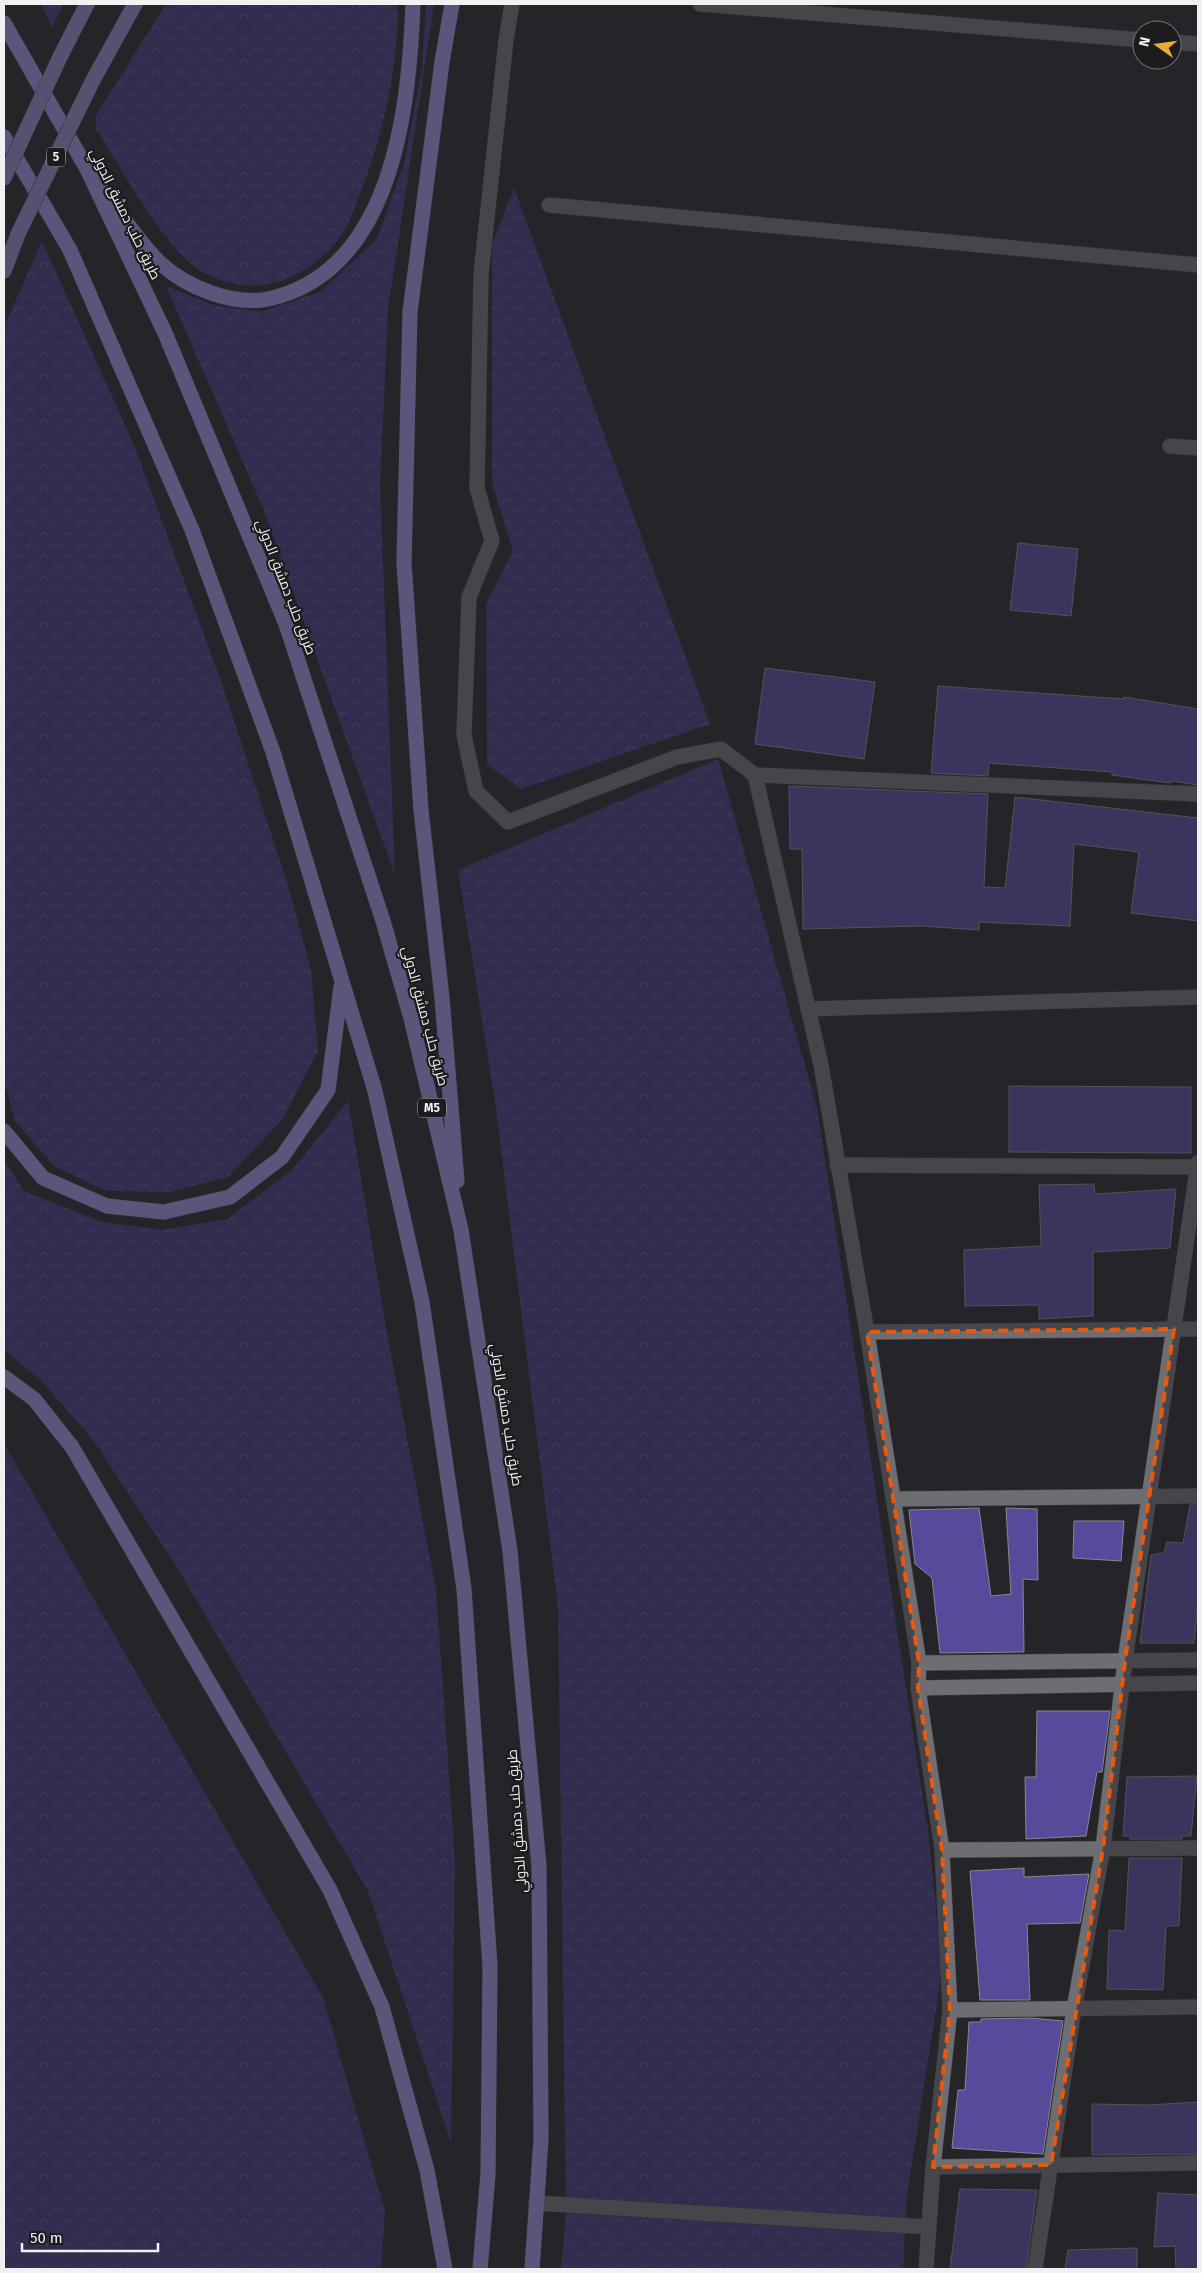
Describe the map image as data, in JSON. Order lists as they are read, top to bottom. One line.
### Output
{"streets":{"highway":["5","طريق حلب دمشق الدولي","M5"]},"scale_bar":"50 m","north":"left"}
